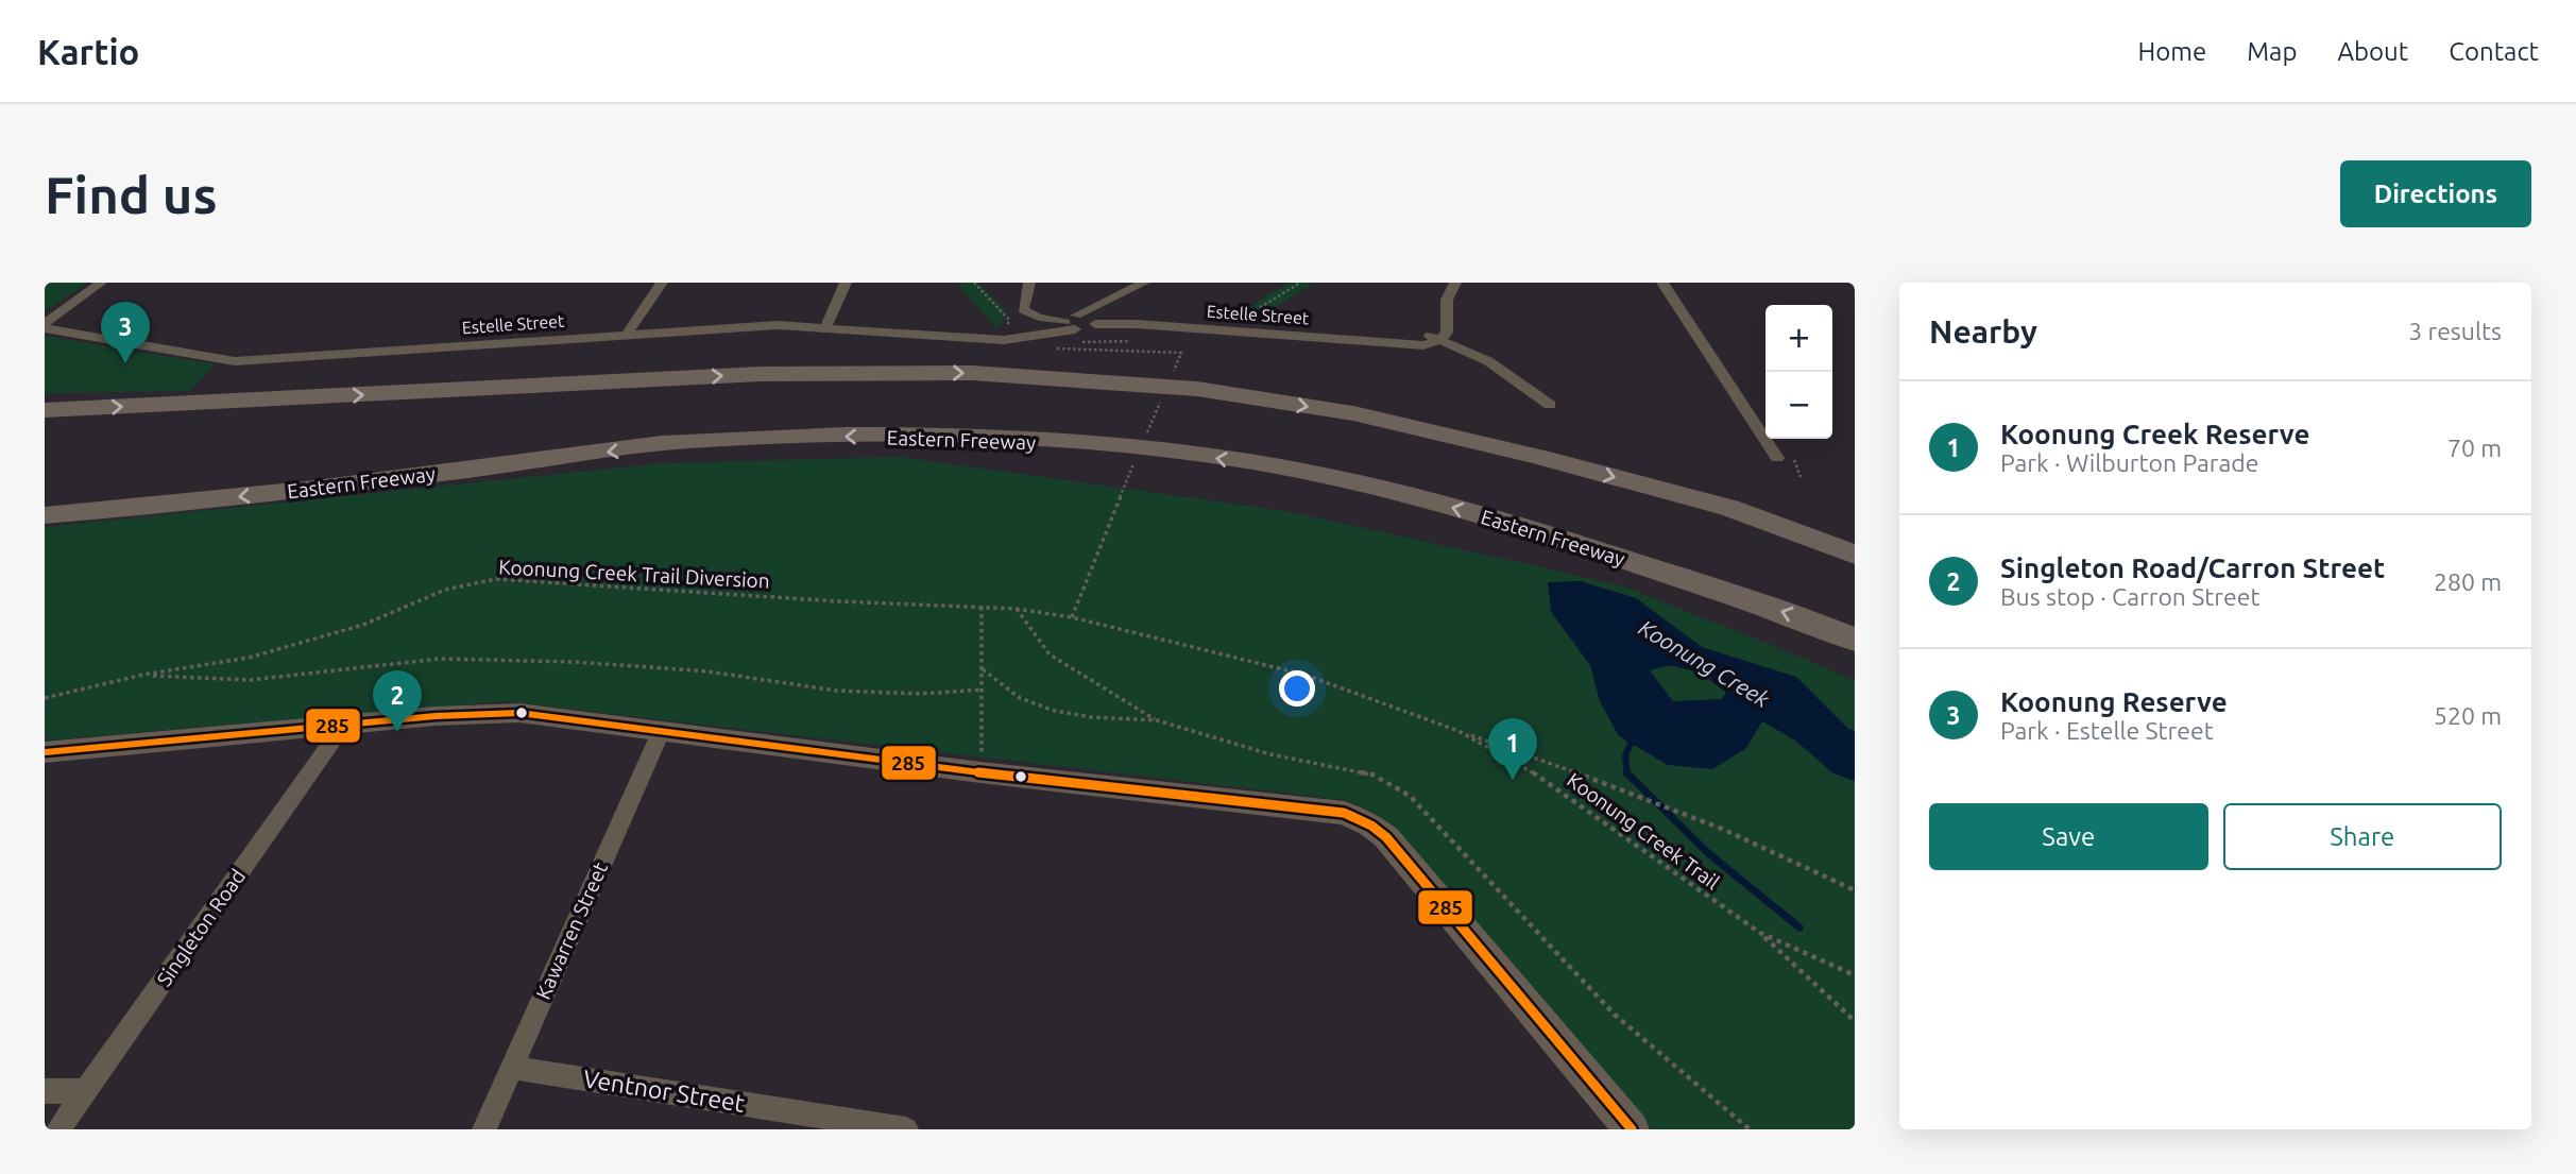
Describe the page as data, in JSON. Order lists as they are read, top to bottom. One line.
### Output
{"streets":{"highway":["Eastern Freeway"],"street":["Estelle Street","Singleton Road","Kawarren Street","Ventnor Street"],"path":["Koonung Creek Trail Diversion","Koonung Creek Trail"]},"crossings":[["Koonung Creek Trail Diversion","Koonung Creek Trail"],["Kawarren Street","Ventnor Street"]],"water":["Koonung Creek"],"lines":["transit line 285"],"page":{"header":"Kartio","nav":["Home","Map","About","Contact"],"buttons":["Directions",["Save","Share"]],"title":"Find us","heading":["Nearby","3 results"],"pins":["3","2","1"],"map_buttons":["+","−"],"list":[{"mark":"1","name":"Koonung Creek Reserve","note":"Park · Wilburton Parade","value":"70 m"},{"mark":"2","name":"Singleton Road/Carron Street","note":"Bus stop · Carron Street","value":"280 m"},{"mark":"3","name":"Koonung Reserve","note":"Park · Estelle Street","value":"520 m"}]}}
